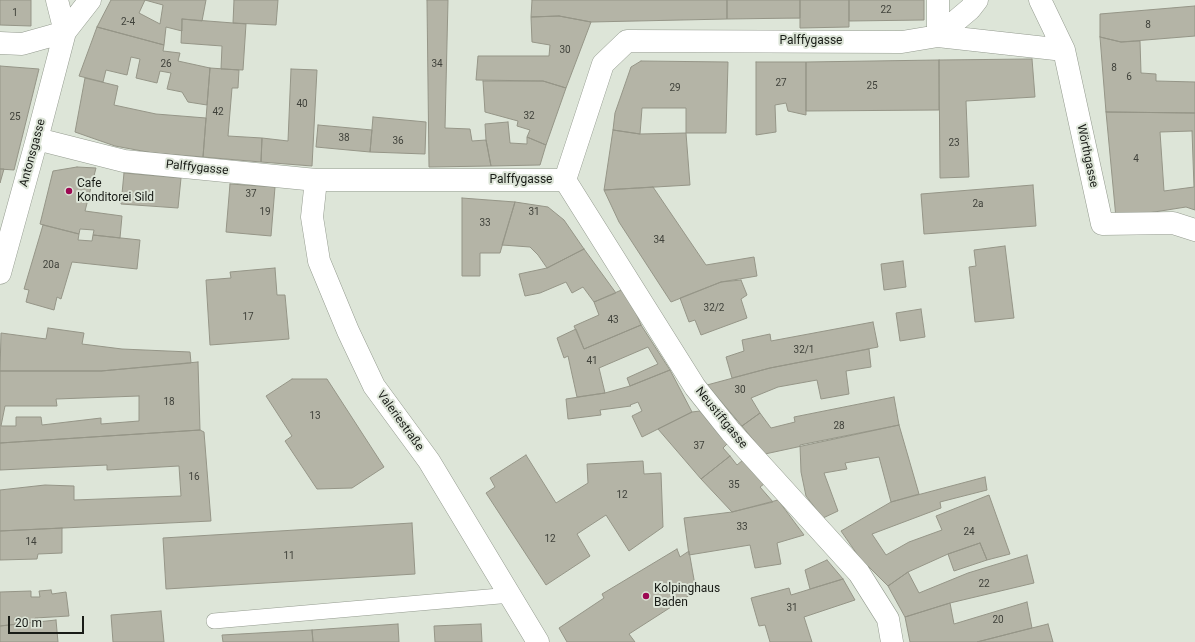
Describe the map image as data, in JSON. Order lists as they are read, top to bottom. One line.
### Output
{"streets":{"street":["Palffygasse","Antonsgasse","Wörthgasse","Neustiftgasse","Valeriestraße"]},"crossings":[["Palffygasse","Antonsgasse"],["Palffygasse","Wörthgasse"],["Palffygasse","Neustiftgasse"],["Palffygasse","Valeriestraße"]],"places":["Cafe Konditorei Sild","Kolpinghaus Baden"],"house_numbers":["22","1","2-4","8","30","26","34","8","6","27","25","29","40","42","32","25","38","36","23","4","37","2a","19","31","33","34","20a","32/2","17","43","32/1","41","30","18","13","28","37","16","35","12","33","24","12","14","11","22","31","20"],"scale_bar":"20 m"}
